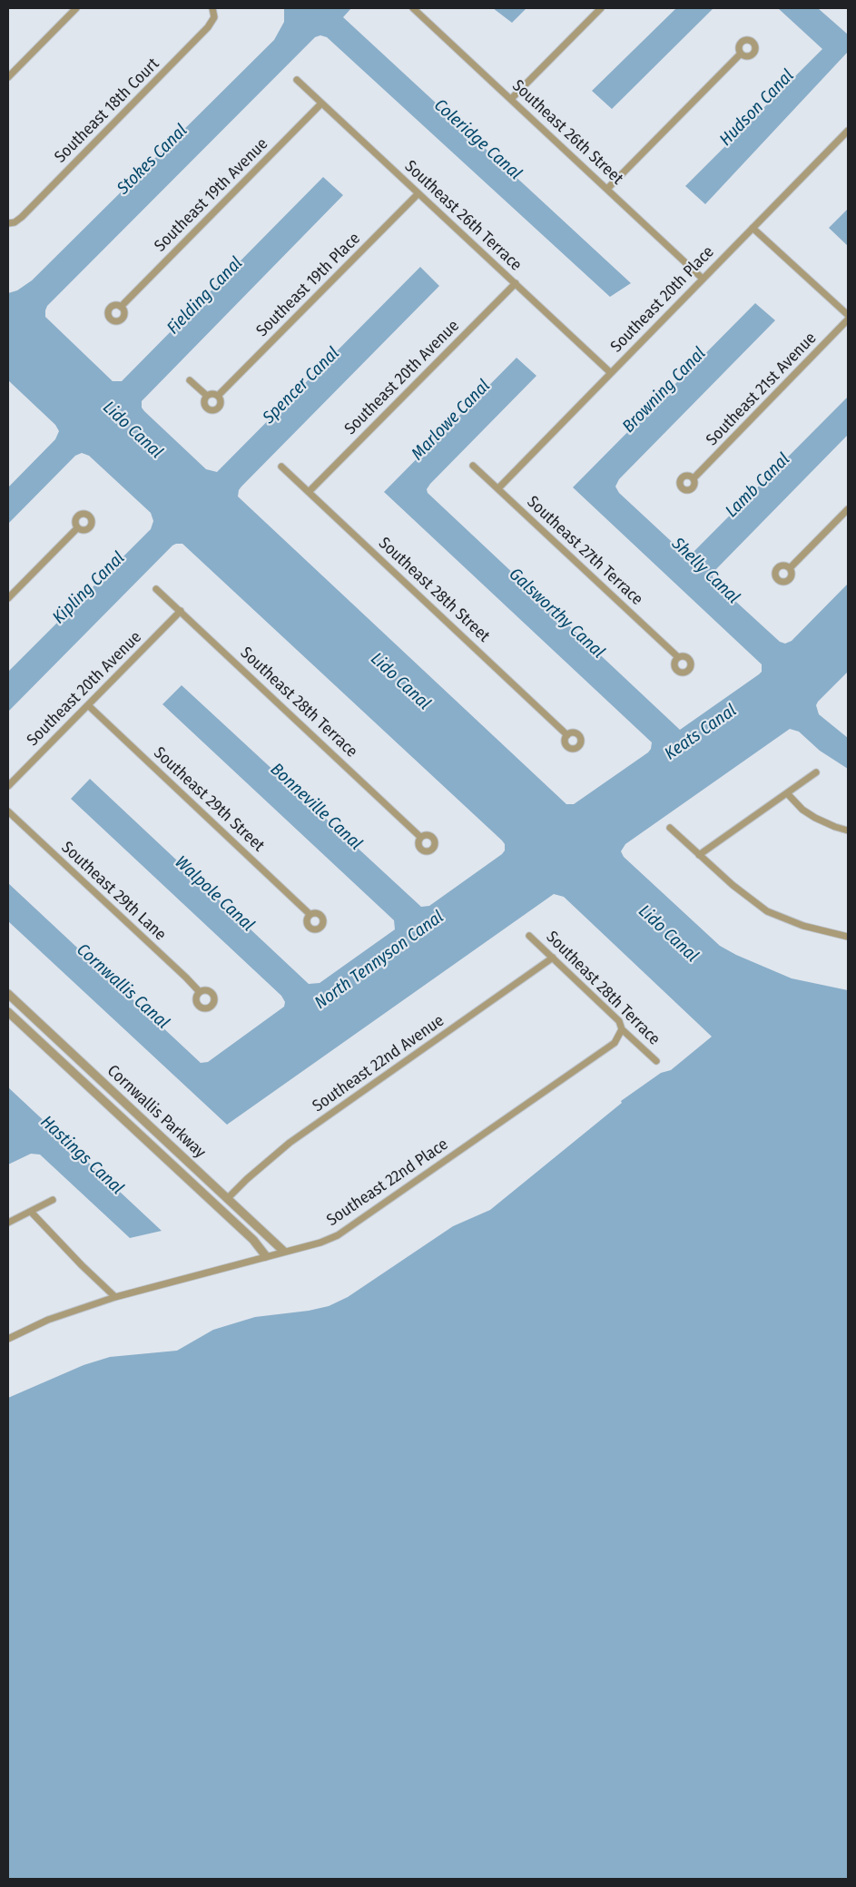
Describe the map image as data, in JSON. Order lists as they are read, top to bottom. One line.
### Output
{"streets":{"street":["Southeast 18th Court","Southeast 26th Street","Southeast 19th Avenue","Southeast 26th Terrace","Southeast 19th Place","Southeast 20th Place","Southeast 20th Avenue","Southeast 21st Avenue","Southeast 27th Terrace","Southeast 28th Street","Southeast 28th Terrace","Southeast 29th Street","Southeast 29th Lane","Southeast 22nd Avenue","Cornwallis Parkway","Southeast 22nd Place"]},"crossings":[["Southeast 26th Street","Southeast 20th Place"],["Southeast 19th Avenue","Southeast 26th Terrace"],["Southeast 26th Terrace","Southeast 19th Place"],["Southeast 26th Terrace","Southeast 20th Place"],["Southeast 26th Terrace","Southeast 20th Avenue"],["Southeast 20th Place","Southeast 27th Terrace"],["Southeast 20th Avenue","Southeast 28th Street"],["Southeast 20th Avenue","Southeast 28th Terrace"],["Southeast 20th Avenue","Southeast 29th Street"],["Southeast 28th Terrace","Southeast 22nd Avenue"],["Southeast 28th Terrace","Southeast 22nd Place"],["Southeast 22nd Avenue","Cornwallis Parkway"],["Cornwallis Parkway","Southeast 22nd Place"]],"water":["Hudson Canal","Coleridge Canal","Stokes Canal","Fielding Canal","Spencer Canal","Browning Canal","Marlowe Canal","Lido Canal","Lamb Canal","Shelly Canal","Kipling Canal","Galsworthy Canal","Keats Canal","Bonneville Canal","Walpole Canal","North Tennyson Canal","Cornwallis Canal","Hastings Canal"]}
